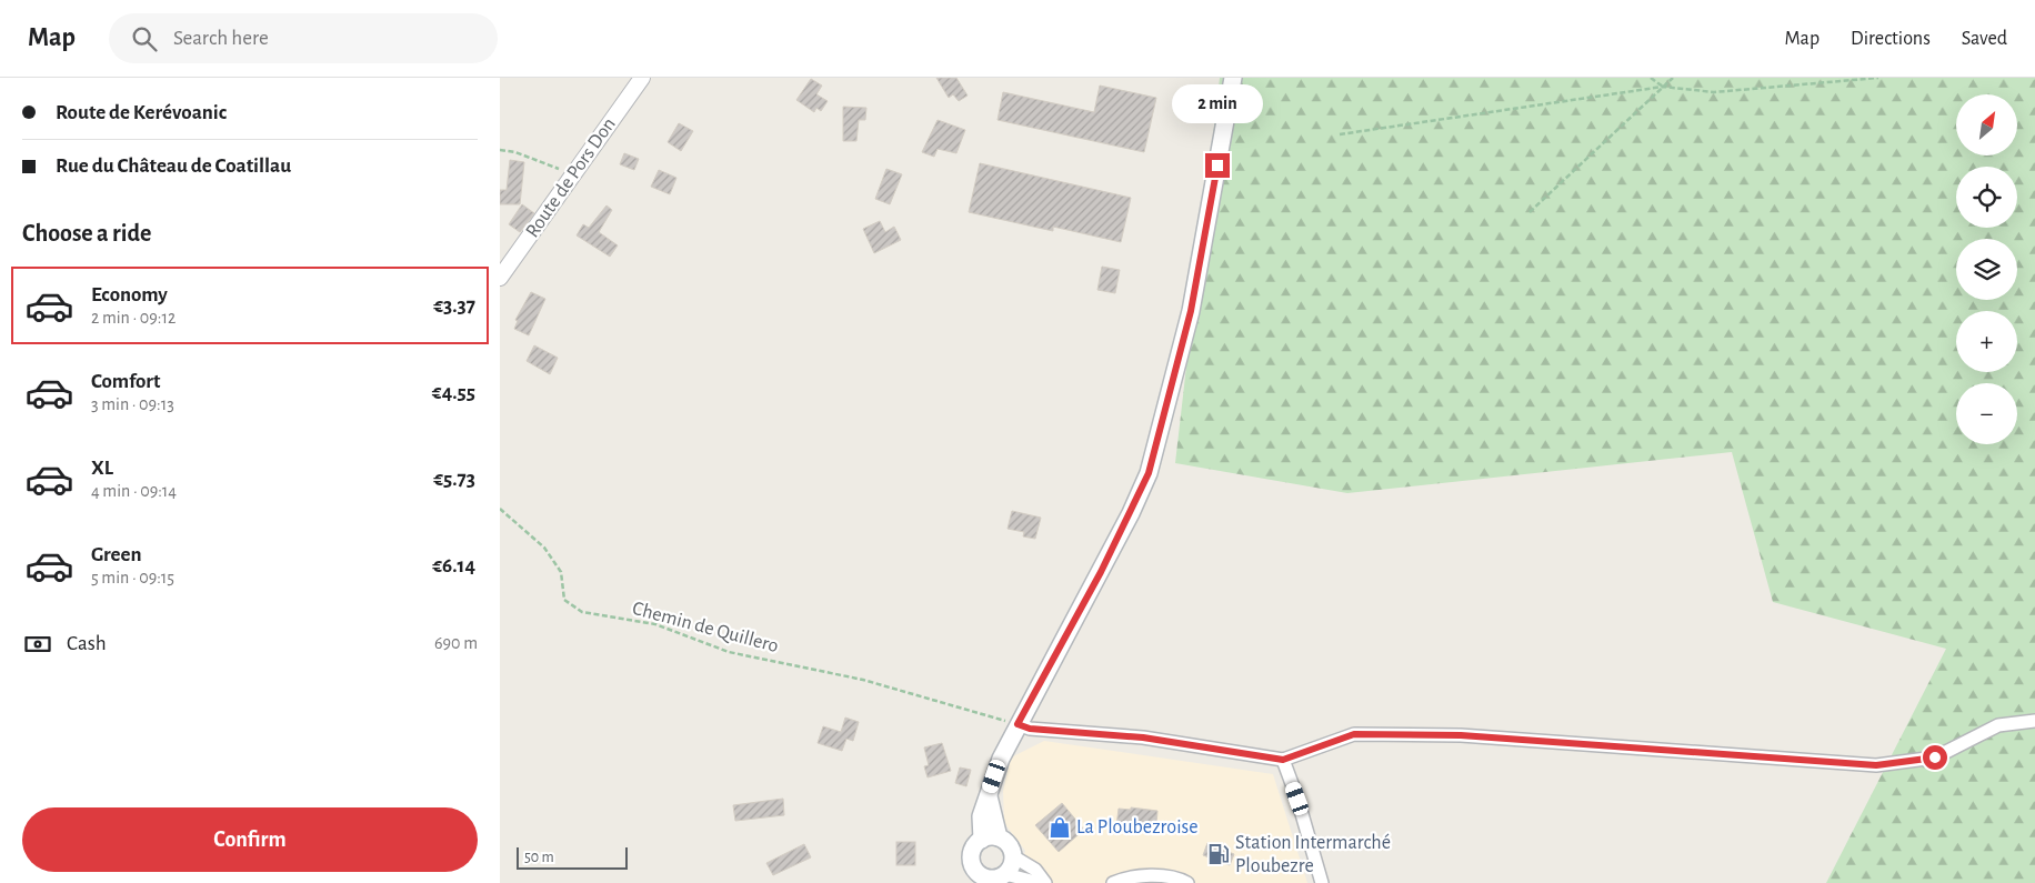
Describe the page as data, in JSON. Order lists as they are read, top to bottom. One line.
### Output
{"streets":{"street":["Route de Pors Don"],"path":["Chemin de Quillero"]},"places":{"shop":["La Ploubezroise"],"fuel station":["Station Intermarché Ploubezre"]},"scale_bar":"50 m","north":"top right","page":{"header":"Map","search":"Search here","nav":["Map","Directions","Saved"],"banner":["Route de Kerévoanic","Rue du Château de Coatillau"],"bubble":"2 min","map_buttons":["+","−"],"heading":"Choose a ride","list":[{"name":"Economy","note":"2 min · 09:12","value":"€3.37"},{"name":"Comfort","note":"3 min · 09:13","value":"€4.55"},{"name":"XL","note":"4 min · 09:14","value":"€5.73"},{"name":"Green","note":"5 min · 09:15","value":"€6.14"}],"pay":["Cash","690 m"],"buttons":"Confirm","scale":"50 m"}}
